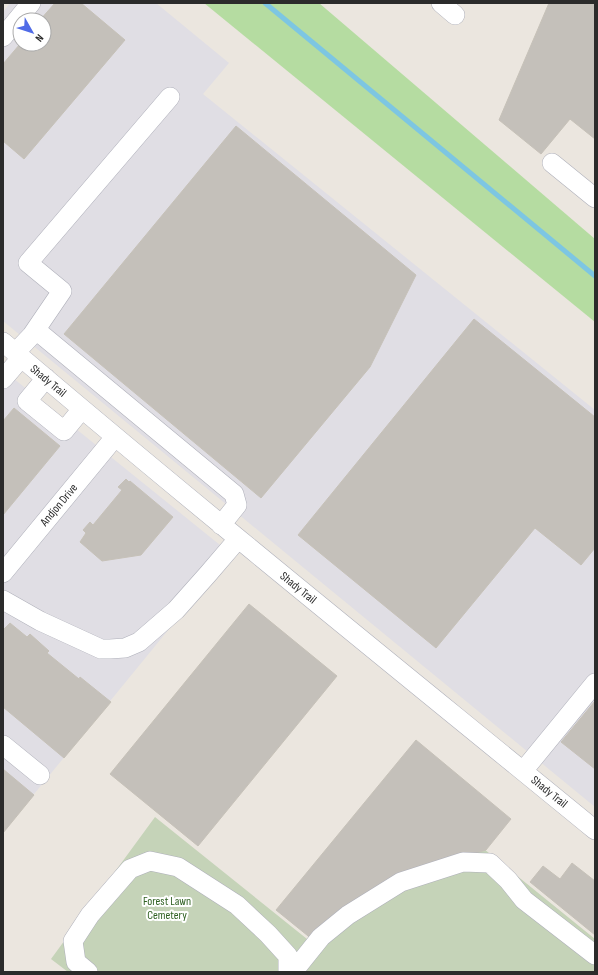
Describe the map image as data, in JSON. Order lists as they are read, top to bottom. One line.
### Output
{"streets":{"street":["Shady Trail","Andjon Drive"]},"crossings":[["Shady Trail","Andjon Drive"]],"parks":["Forest Lawn Cemetery"],"north":"bottom right"}
